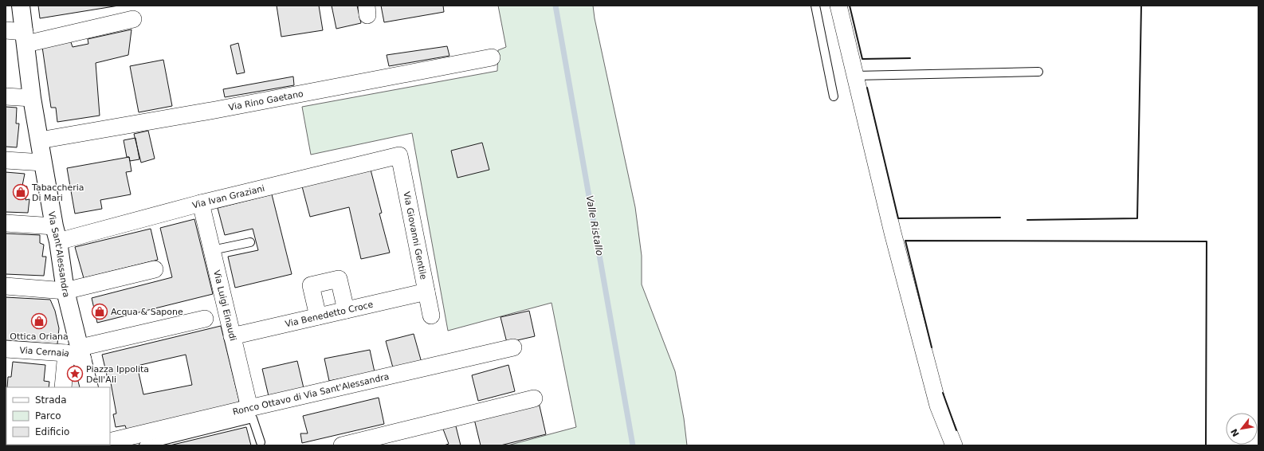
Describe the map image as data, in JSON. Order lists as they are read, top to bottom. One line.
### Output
{"streets":{"street":["Via Rino Gaetano","Via Ivan Graziani","Via Giovanni Gentile","Via Sant'Alessandra","Via Luigi Einaudi","Via Benedetto Croce","Via Cernaia","Ronco Ottavo di Via Sant'Alessandra"]},"crossings":[["Via Rino Gaetano","Via Sant'Alessandra"],["Via Ivan Graziani","Via Giovanni Gentile"],["Via Ivan Graziani","Via Sant'Alessandra"],["Via Ivan Graziani","Via Luigi Einaudi"],["Via Giovanni Gentile","Via Benedetto Croce"],["Via Sant'Alessandra","Via Cernaia"],["Via Luigi Einaudi","Via Benedetto Croce"],["Via Luigi Einaudi","Ronco Ottavo di Via Sant'Alessandra"]],"water":["Valle Ristallo"],"places":{"shop":["Tabaccheria Di Mari","Acqua & Sapone","Ottica Oriana"],"place":["Piazza Ippolita Dell'Ali"]},"legend":["Strada","Parco","Edificio"],"north":"bottom left"}
